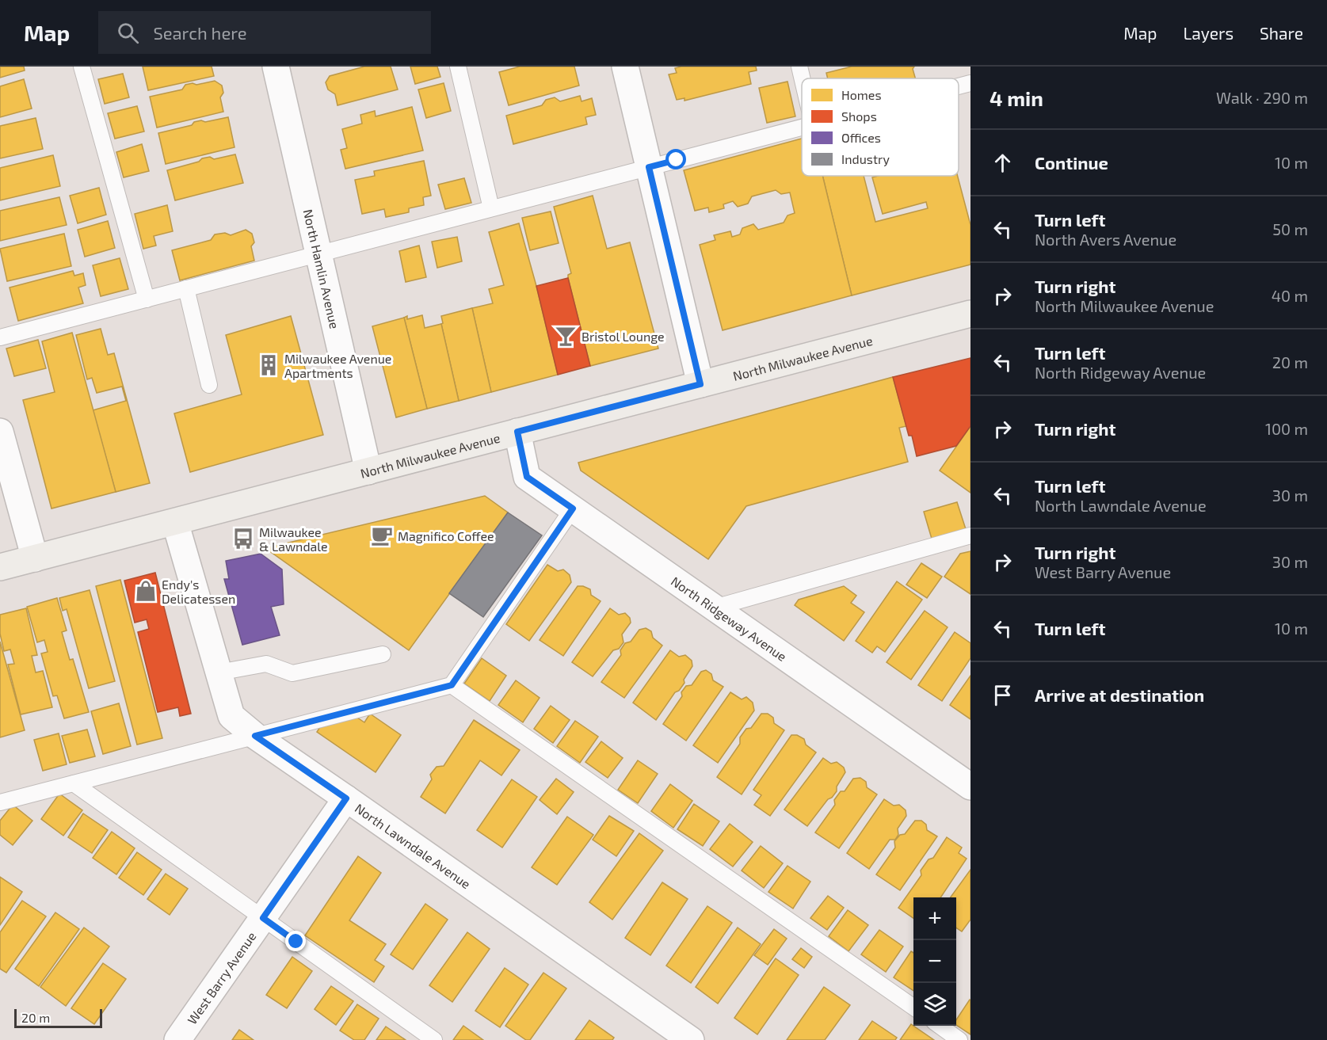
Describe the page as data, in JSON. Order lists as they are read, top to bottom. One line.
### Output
{"streets":{"main road":["North Milwaukee Avenue"],"street":["North Hamlin Avenue","North Ridgeway Avenue","North Lawndale Avenue","West Barry Avenue"]},"crossings":[["North Hamlin Avenue","North Milwaukee Avenue"],["North Milwaukee Avenue","North Ridgeway Avenue"],["North Milwaukee Avenue","North Lawndale Avenue"],["North Lawndale Avenue","West Barry Avenue"]],"places":{"bar":["Bristol Lounge"],"building":["Milwaukee Avenue Apartments"],"cafe":["Magnifico Coffee"],"bus stop":["Milwaukee & Lawndale"],"shop":["Endy's Delicatessen"]},"legend":["Homes","Shops","Offices","Industry"],"scale_bar":"20 m","page":{"header":"Map","search":"Search here","nav":["Map","Layers","Share"],"heading":["4 min","Walk · 290 m"],"list":[["Continue","10 m"],["Turn left","North Avers Avenue","50 m"],["Turn right","North Milwaukee Avenue","40 m"],["Turn left","North Ridgeway Avenue","20 m"],["Turn right","100 m"],["Turn left","North Lawndale Avenue","30 m"],["Turn right","West Barry Avenue","30 m"],["Turn left","10 m"],"Arrive at destination"],"map_buttons":["+","−"],"scale":"20 m"}}
